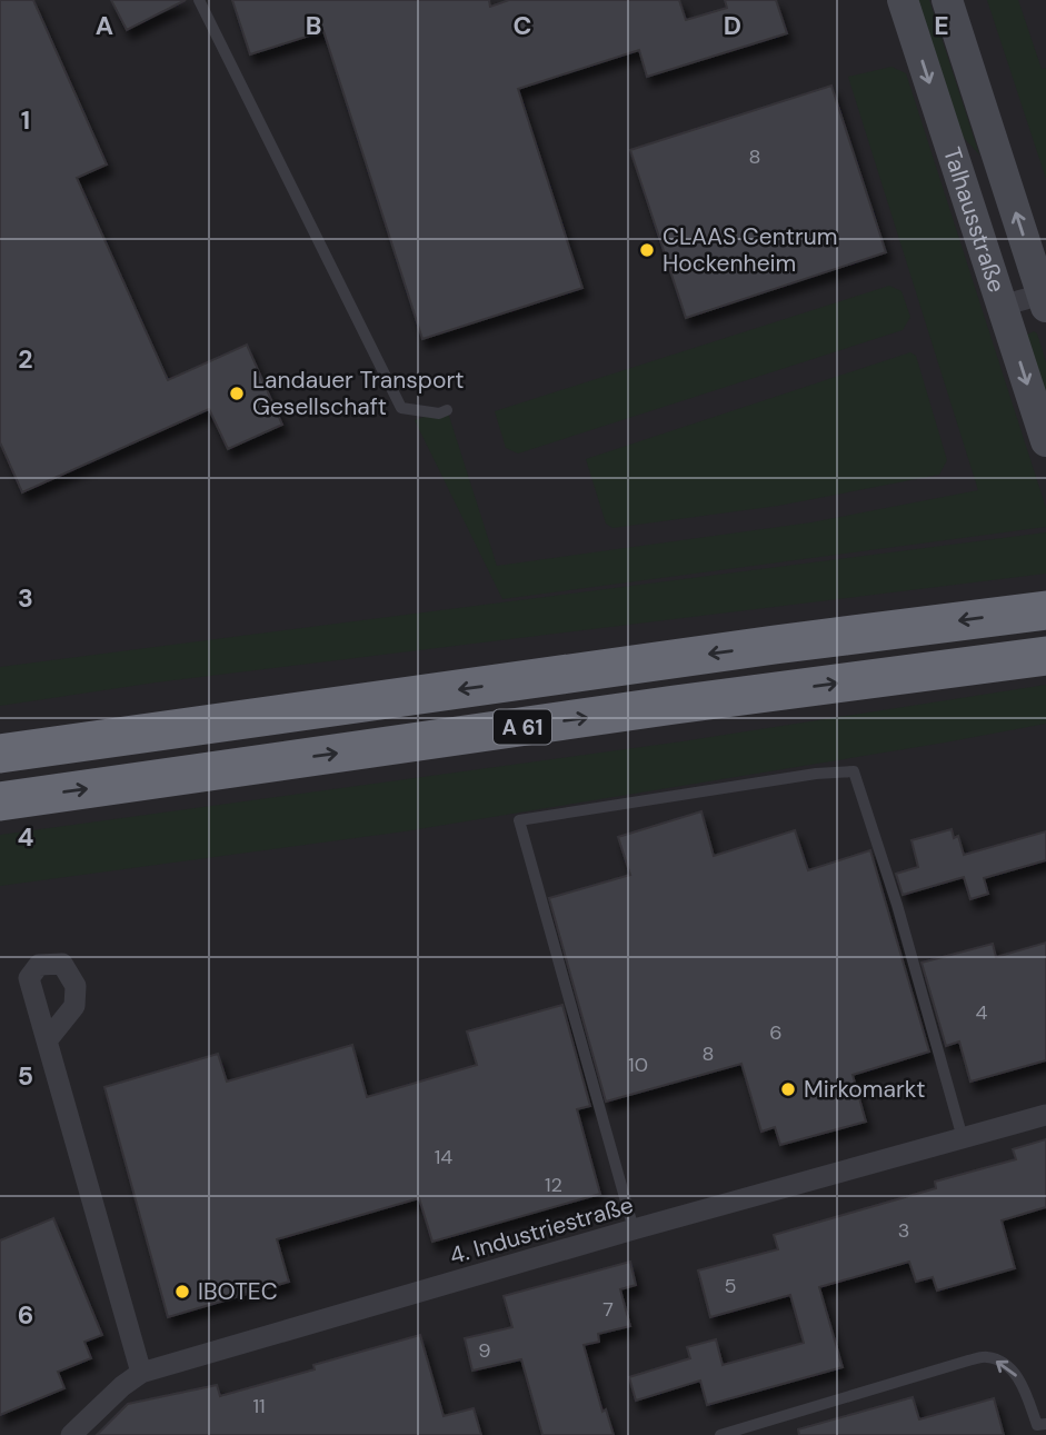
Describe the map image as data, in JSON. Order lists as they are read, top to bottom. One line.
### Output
{"streets":{"highway":["A 61"],"main road":["Talhausstraße"],"street":["4. Industriestraße"]},"places":["CLAAS Centrum Hockenheim","Landauer Transport Gesellschaft","Mirkomarkt","IBOTEC"],"house_numbers":["8","4","6","8","10","14","12","3","5","7","9","11"],"grid":{"columns":["A","B","C","D","E"],"rows":["1","2","3","4","5","6"]}}
